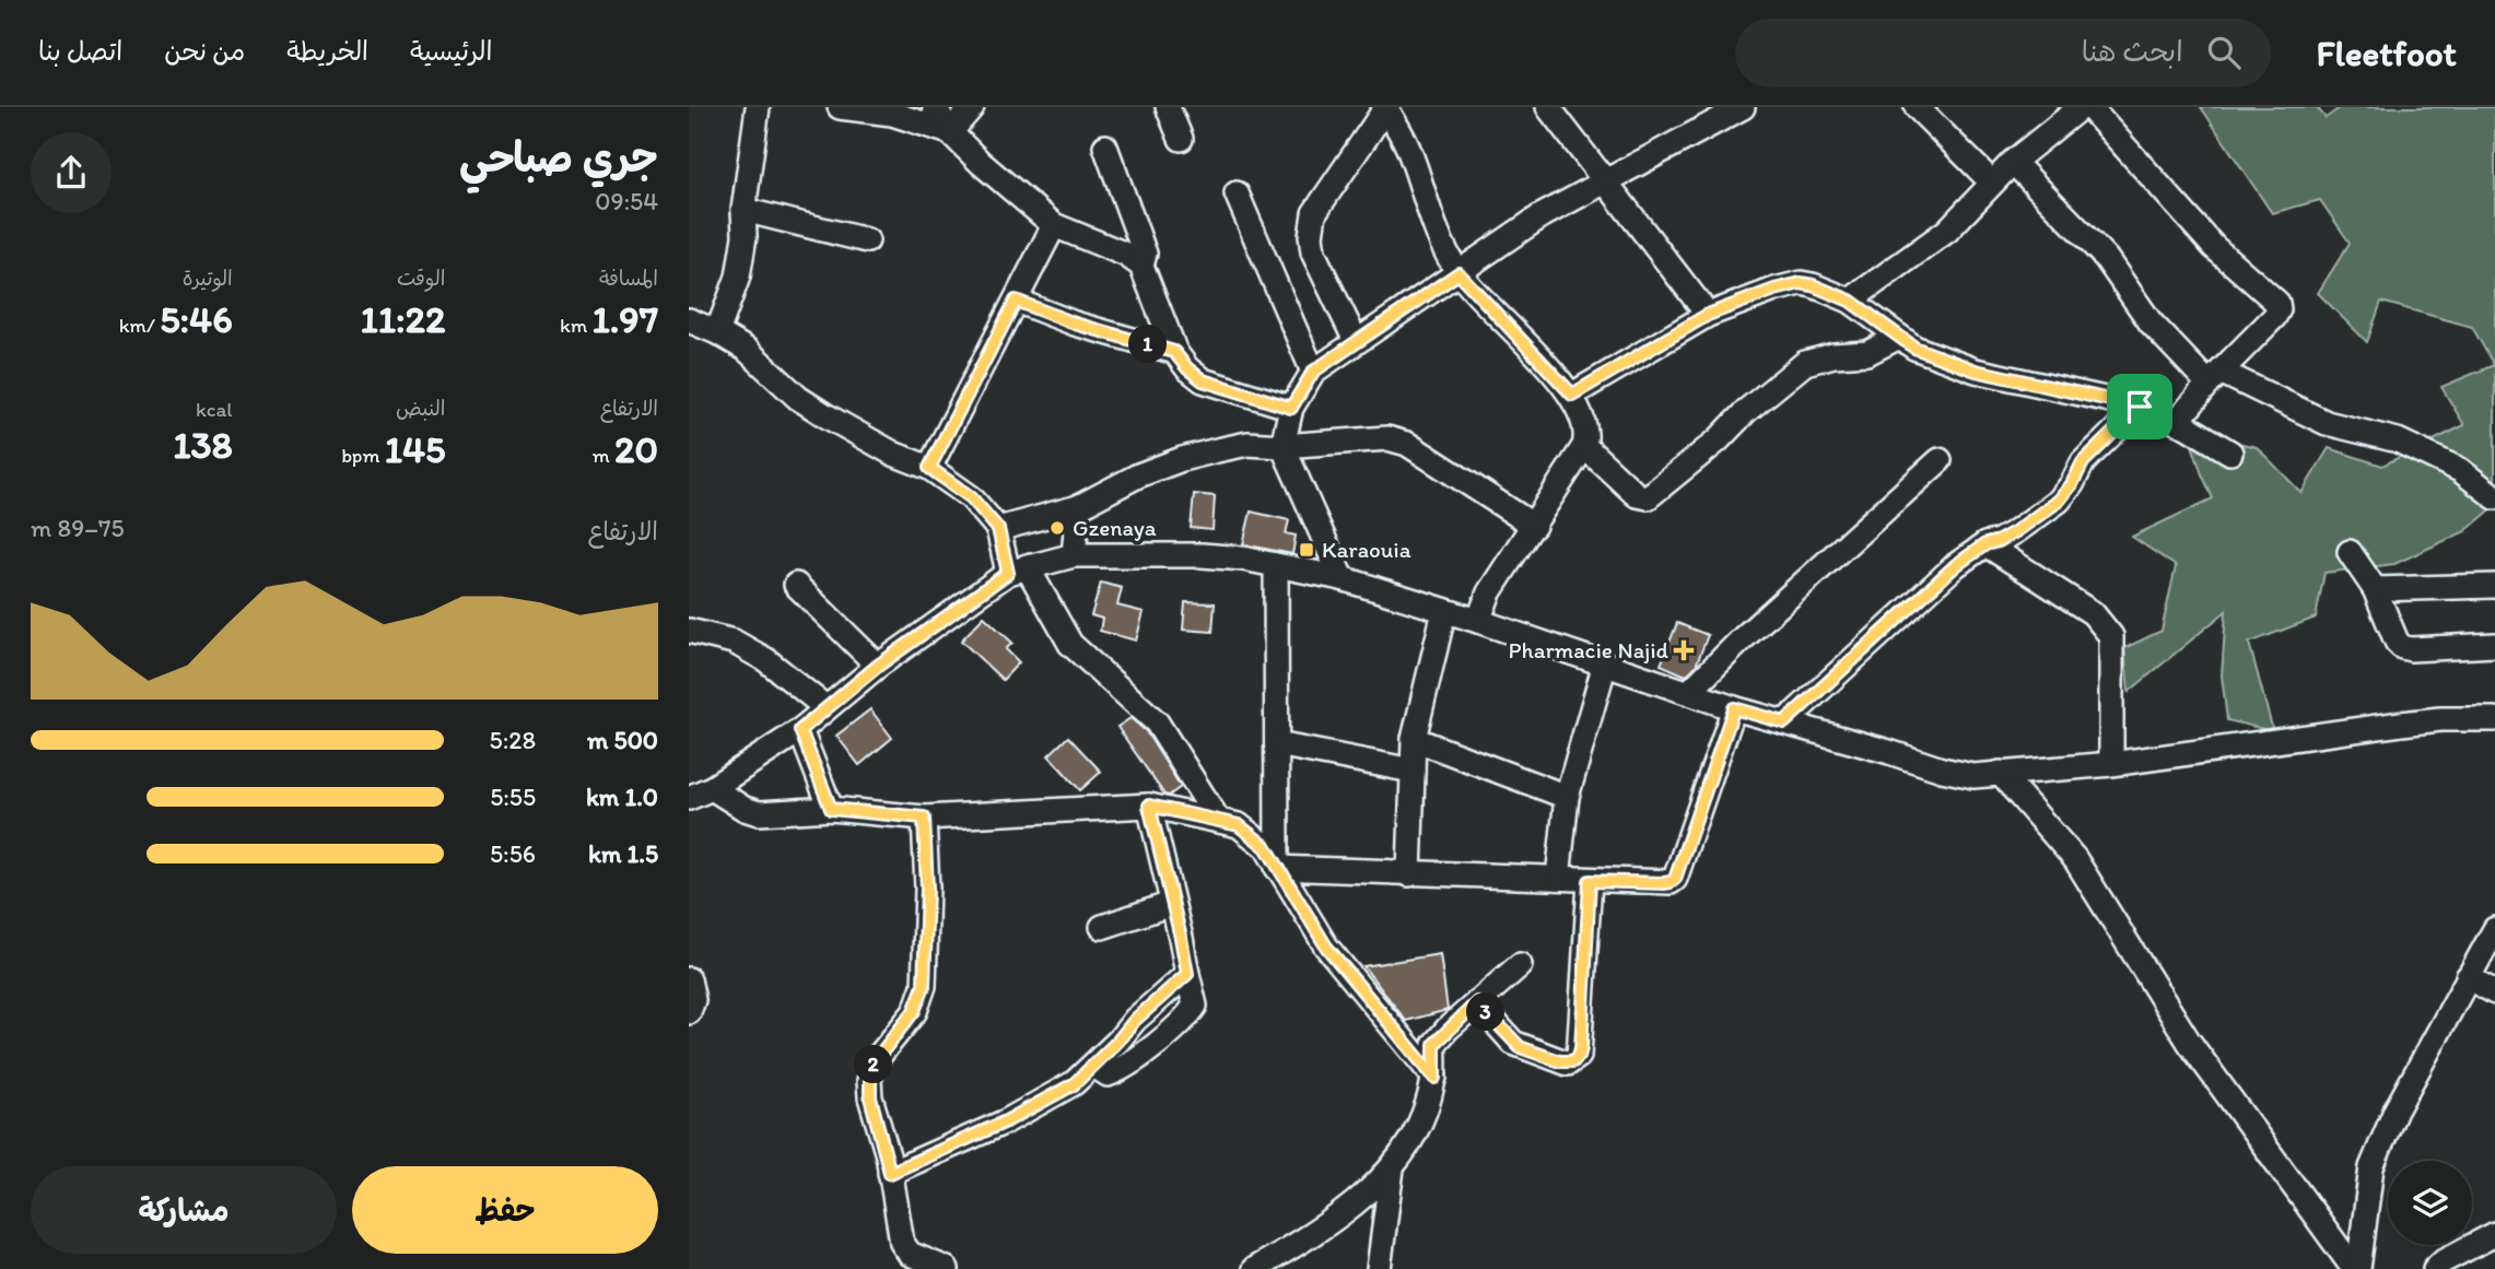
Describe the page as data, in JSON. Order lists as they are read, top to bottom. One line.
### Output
{"places":{"other":["Gzenaya"],"transit":["Karaouia"],"health":["Pharmacie Najid"]},"page":{"header":"Fleetfoot","search":"ابحث هنا","nav":["الرئيسية","الخريطة","من نحن","اتصل بنا"],"heading":["جري صباحي","09:54"],"stats":[["المسافة","1.97 km"],["الوقت","11:22"],["الوتيرة","5:46 /km"],["الارتفاع","20 m"],["النبض","145 bpm"],["kcal","138"]],"pins":["1","3","2"],"chart":["الارتفاع","75–89 m"],"list":[{"name":"500 m","note":"5:28"},{"name":"1.0 km","note":"5:55"},{"name":"1.5 km","note":"5:56"}],"buttons":["حفظ","مشاركة"]}}
